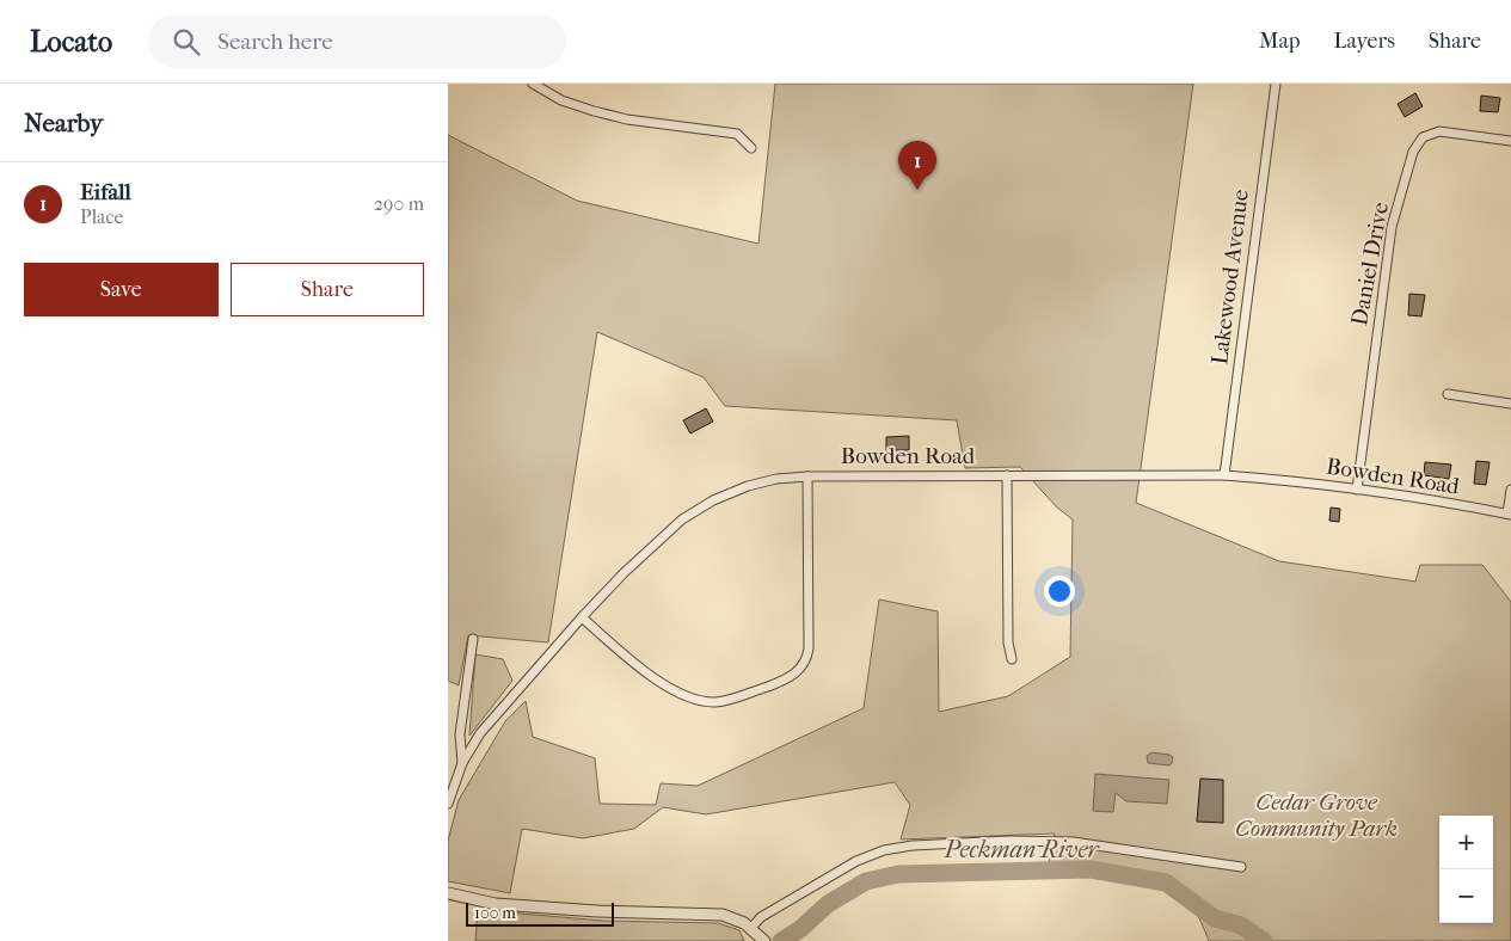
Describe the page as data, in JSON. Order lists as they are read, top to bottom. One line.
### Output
{"streets":{"street":["Daniel Drive","Lakewood Avenue","Bowden Road"]},"crossings":[["Daniel Drive","Bowden Road"],["Lakewood Avenue","Bowden Road"]],"water":["Peckman River"],"parks":["Cedar Grove Community Park"],"scale_bar":"100 m","page":{"header":"Locato","search":"Search here","nav":["Map","Layers","Share"],"heading":"Nearby","pins":"1","list":[{"mark":"1","name":"Eifall","note":"Place","value":"290 m"}],"buttons":["Save","Share"],"map_buttons":["+","−"],"scale":"100 m"}}
